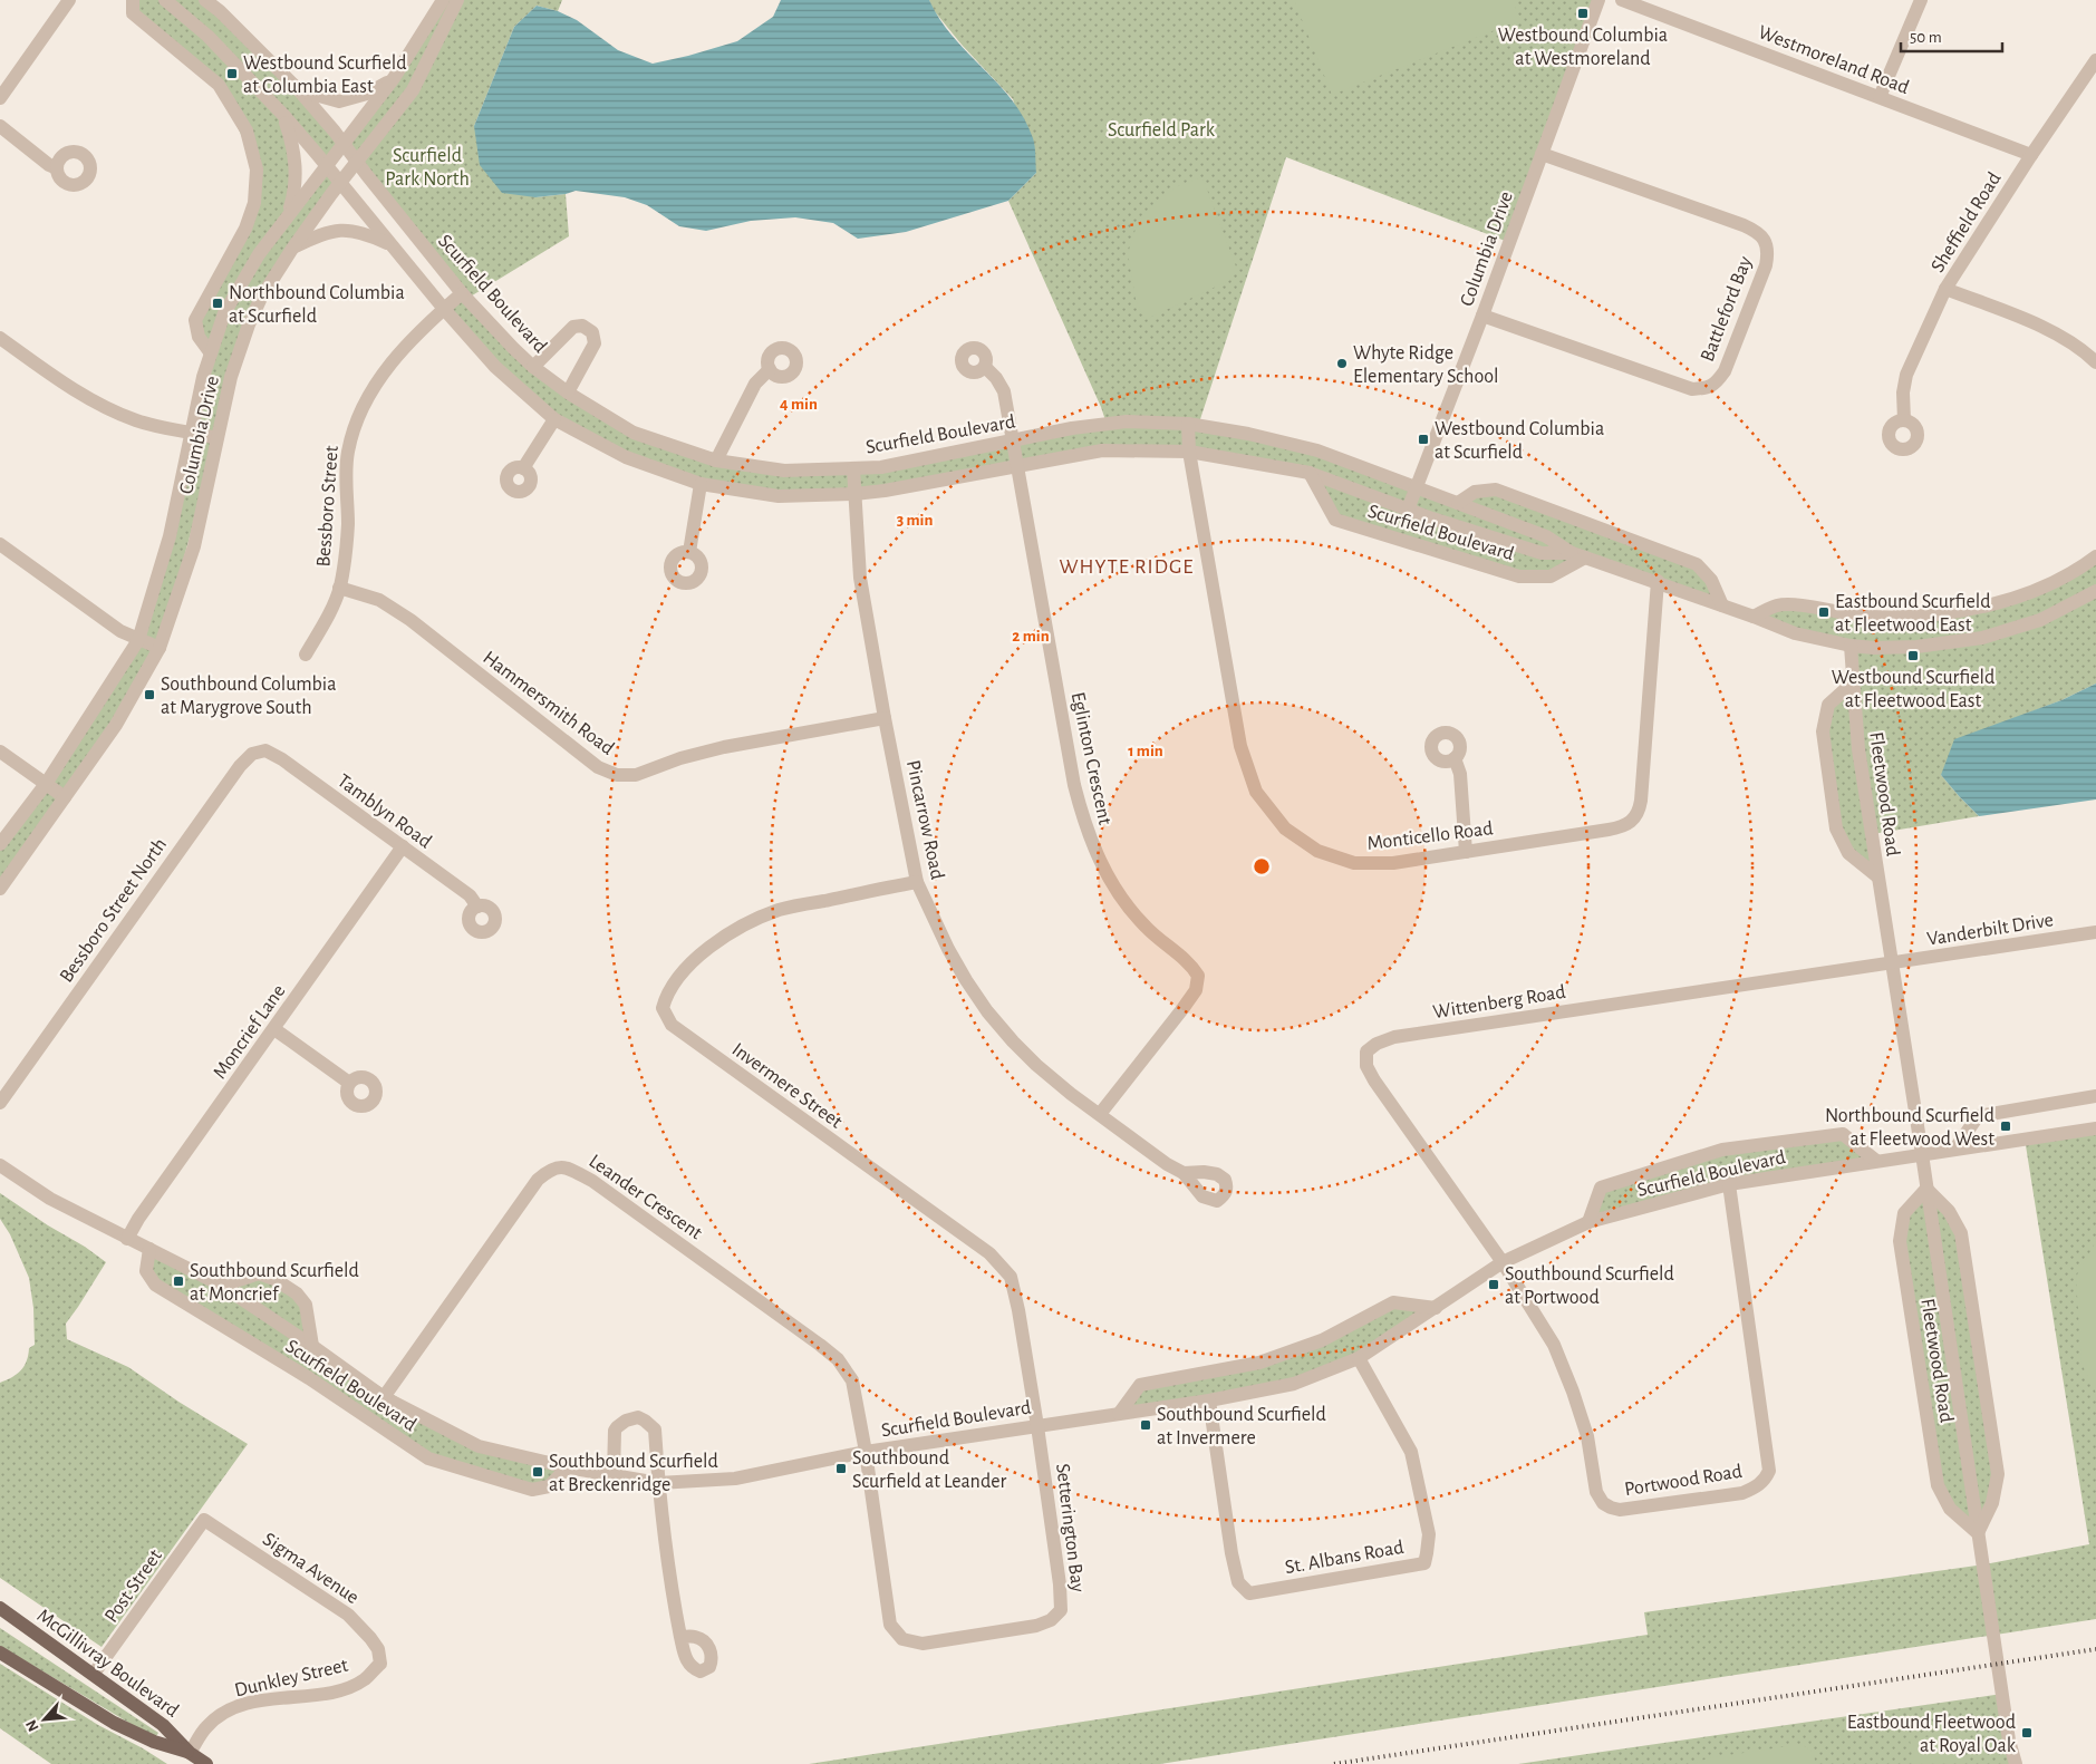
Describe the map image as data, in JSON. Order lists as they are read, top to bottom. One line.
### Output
{"streets":{"main road":["McGillivray Boulevard"],"street":["Westmoreland Road","Sheffield Road","Columbia Drive","Scurfield Boulevard","Battleford Bay","Bessboro Street","Hammersmith Road","Eglinton Crescent","Fleetwood Road","Tamblyn Road","Pincarrow Road","Monticello Road","Bessboro Street North","Vanderbilt Drive","Wittenberg Road","Moncrief Lane","Invermere Street","Leander Crescent","Portwood Road","Setterington Bay","St. Albans Road","Sigma Avenue","Post Street","Dunkley Street"]},"crossings":[["Westmoreland Road","Sheffield Road"],["Columbia Drive","Scurfield Boulevard"],["Columbia Drive","Battleford Bay"],["Scurfield Boulevard","Bessboro Street"],["Scurfield Boulevard","Eglinton Crescent"],["Scurfield Boulevard","Fleetwood Road"],["Scurfield Boulevard","Pincarrow Road"],["Scurfield Boulevard","Monticello Road"],["Scurfield Boulevard","Wittenberg Road"],["Scurfield Boulevard","Moncrief Lane"],["Scurfield Boulevard","Invermere Street"],["Scurfield Boulevard","Leander Crescent"],["Scurfield Boulevard","Portwood Road"],["Scurfield Boulevard","Setterington Bay"],["Scurfield Boulevard","St. Albans Road"],["Bessboro Street","Hammersmith Road"],["Hammersmith Road","Pincarrow Road"],["Eglinton Crescent","Pincarrow Road"],["Fleetwood Road","Vanderbilt Drive"],["Fleetwood Road","Wittenberg Road"],["Tamblyn Road","Bessboro Street North"],["Tamblyn Road","Moncrief Lane"],["Pincarrow Road","Invermere Street"],["Vanderbilt Drive","Wittenberg Road"],["Wittenberg Road","Portwood Road"],["Invermere Street","Setterington Bay"],["Leander Crescent","Setterington Bay"],["Sigma Avenue","Post Street"],["Sigma Avenue","Dunkley Street"],["Post Street","McGillivray Boulevard"],["McGillivray Boulevard","Dunkley Street"]],"districts":["WHYTE RIDGE"],"parks":["Scurfield Park","Scurfield Park North"],"places":{"transit":["Westbound Columbia at Westmoreland","Westbound Scurfield at Columbia East","Northbound Columbia at Scurfield","Westbound Columbia at Scurfield","Eastbound Scurfield at Fleetwood East","Westbound Scurfield at Fleetwood East","Southbound Columbia at Marygrove South","Northbound Scurfield at Fleetwood West","Southbound Scurfield at Moncrief","Southbound Scurfield at Portwood","Southbound Scurfield at Invermere","Southbound Scurfield at Leander","Southbound Scurfield at Breckenridge","Eastbound Fleetwood at Royal Oak"],"other":["Whyte Ridge Elementary School"]},"scale_bar":"50 m","north":"bottom left","rings":["4 min","3 min","2 min","1 min"]}
